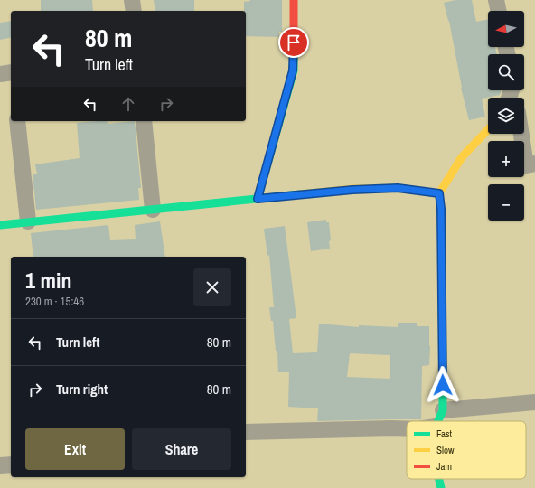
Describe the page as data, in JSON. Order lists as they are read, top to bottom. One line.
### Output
{"legend":["Fast","Slow","Jam"],"north":"left","page":{"map_buttons":["+","−"],"turn":["80 m","Turn left"],"heading":["1 min","230 m · 15:46"],"list":[{"name":"Turn left","value":"80 m"},{"name":"Turn right","value":"80 m"}],"buttons":["Exit","Share"]}}
